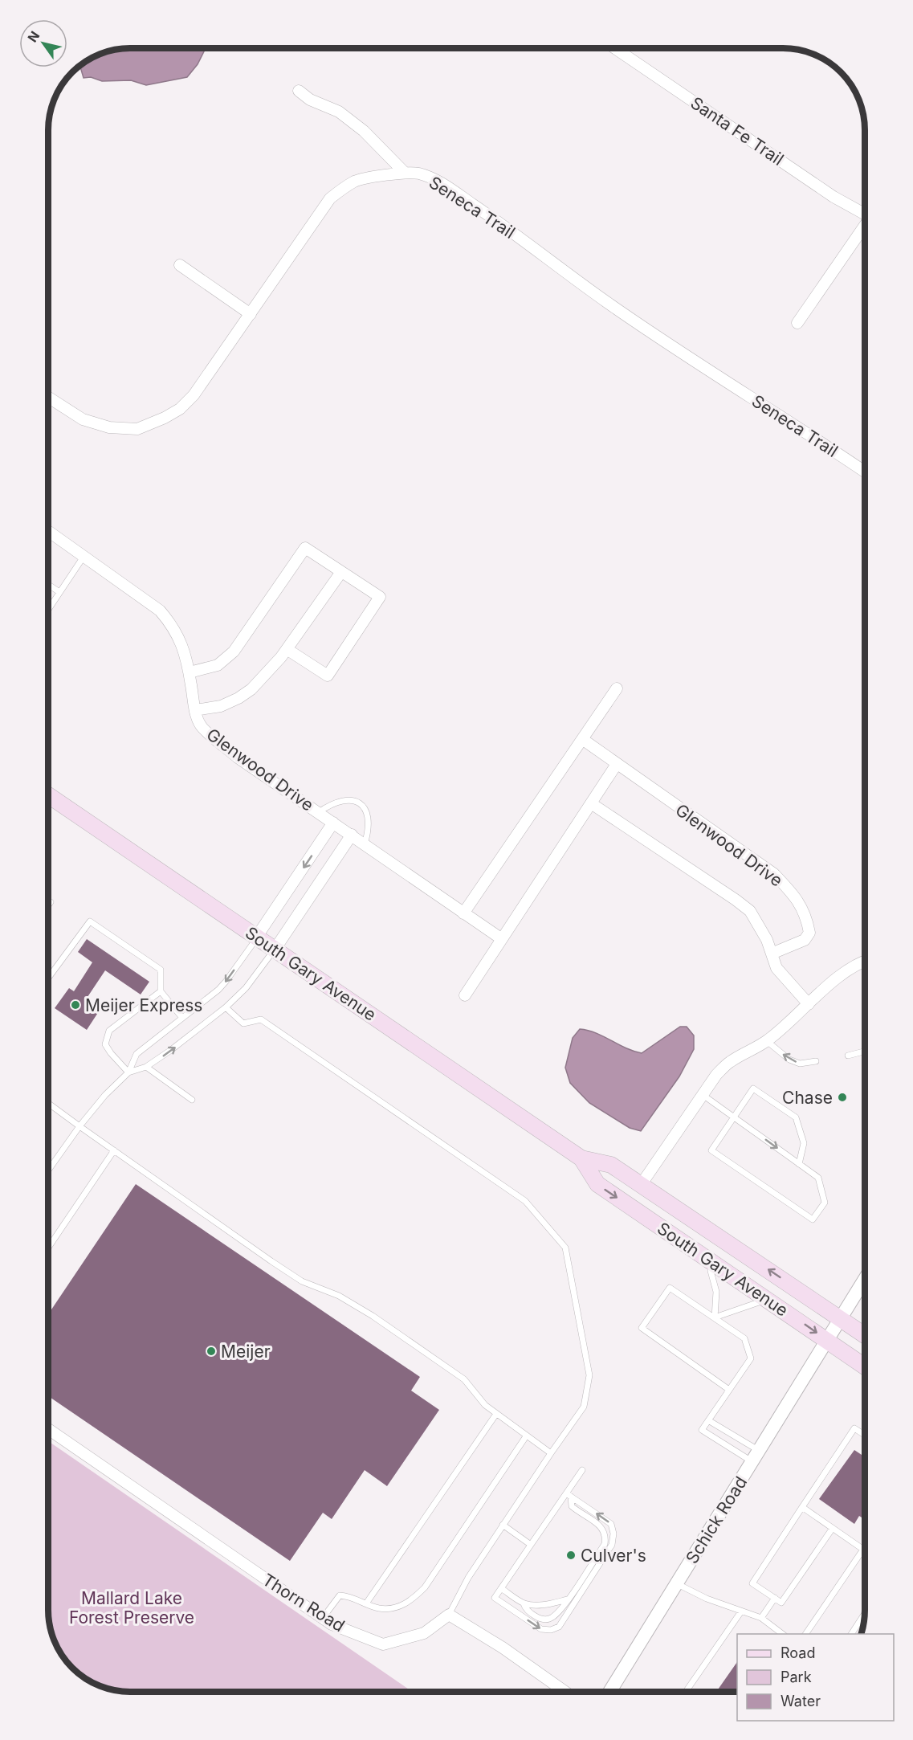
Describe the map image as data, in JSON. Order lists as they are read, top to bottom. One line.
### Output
{"streets":{"main road":["South Gary Avenue"],"street":["Santa Fe Trail","Seneca Trail","Glenwood Drive","Schick Road","Thorn Road"]},"crossings":[["South Gary Avenue","Schick Road"]],"parks":["Mallard Lake Forest Preserve"],"places":["Meijer Express","Chase","Meijer","Culver's"],"legend":["Road","Park","Water"],"north":"top left"}
